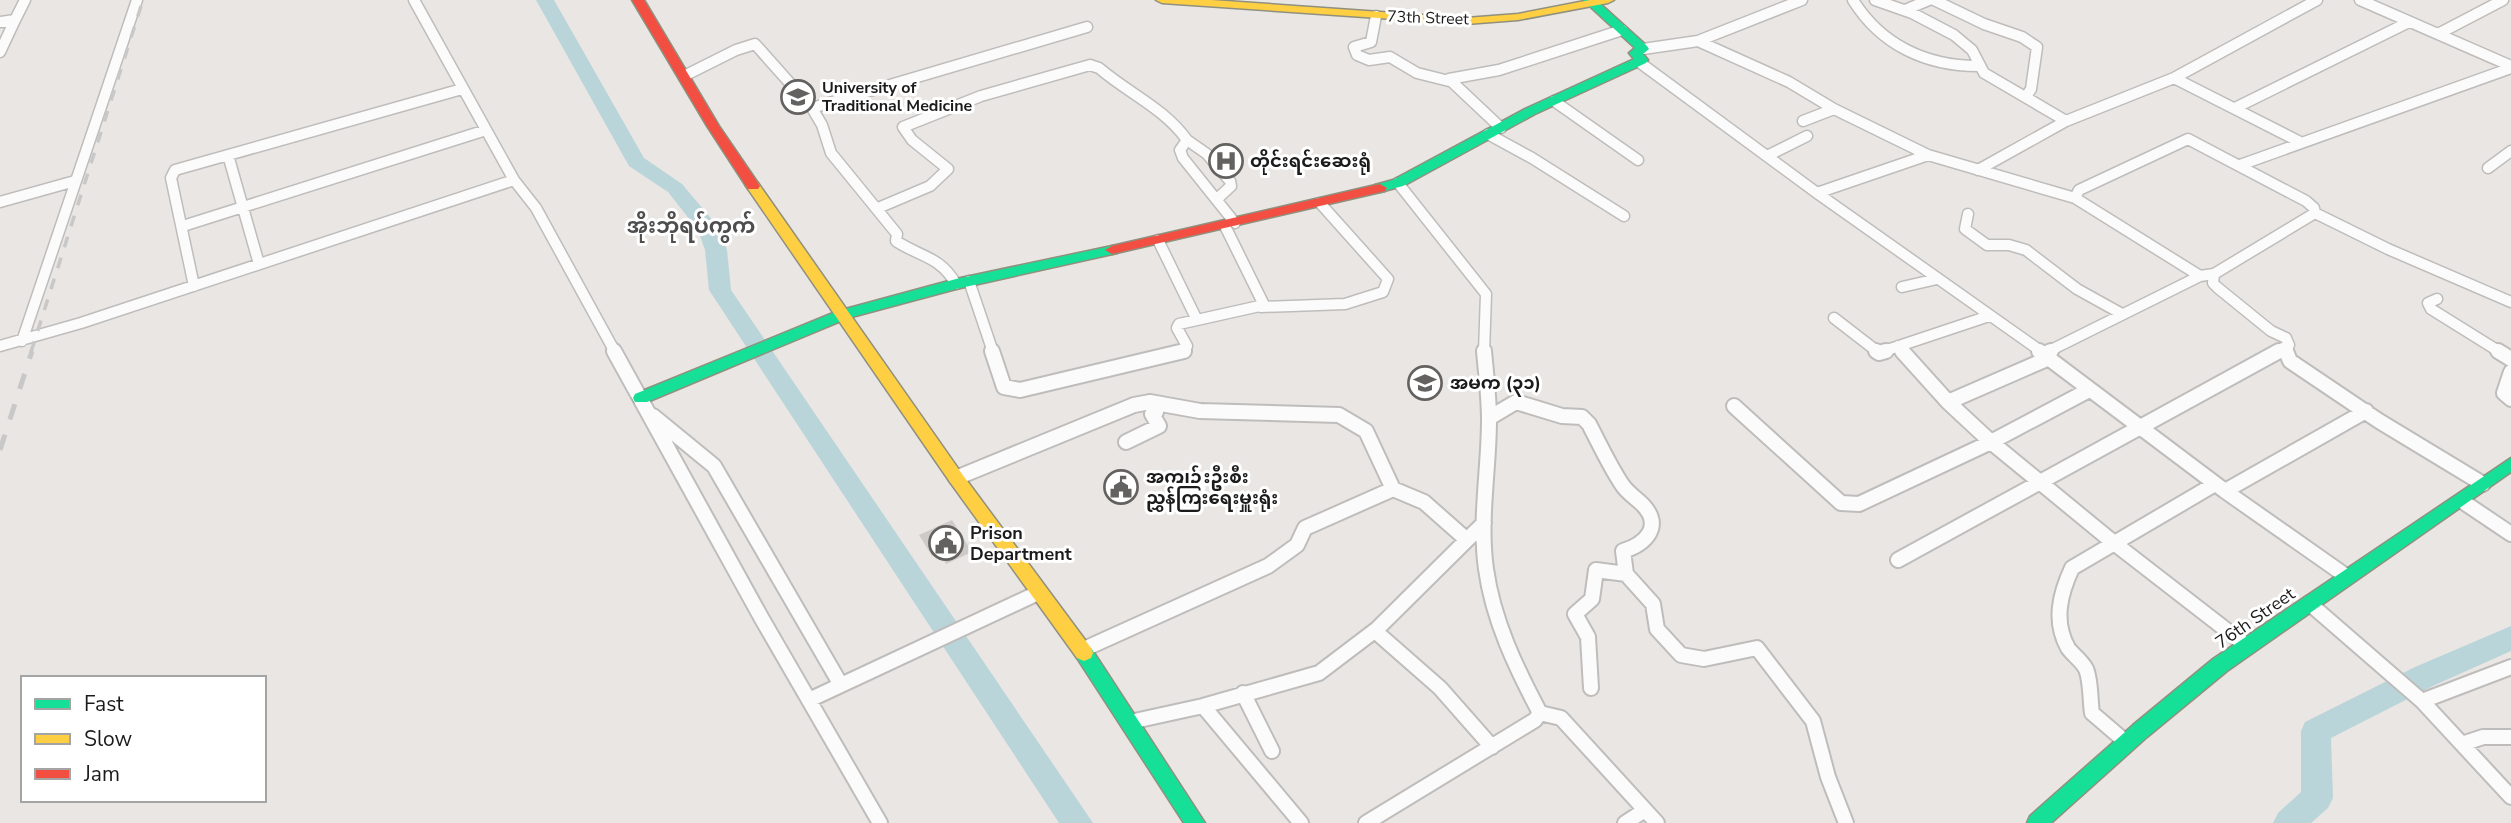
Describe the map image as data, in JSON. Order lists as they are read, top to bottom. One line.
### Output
{"streets":{"street":["73th Street","76th Street"]},"districts":["အိုးဘိုရပ်ကွက်"],"places":{"school or university":["University of Traditional Medicine","အမက (၃၁)"],"hospital":["တိုင်းရင်းဆေးရုံ"],"public building":["အကျဉ်းဦးစီး ညွှန်ကြးရေးမှူးရုံး","Prison Department"]},"legend":["Fast","Slow","Jam"]}
